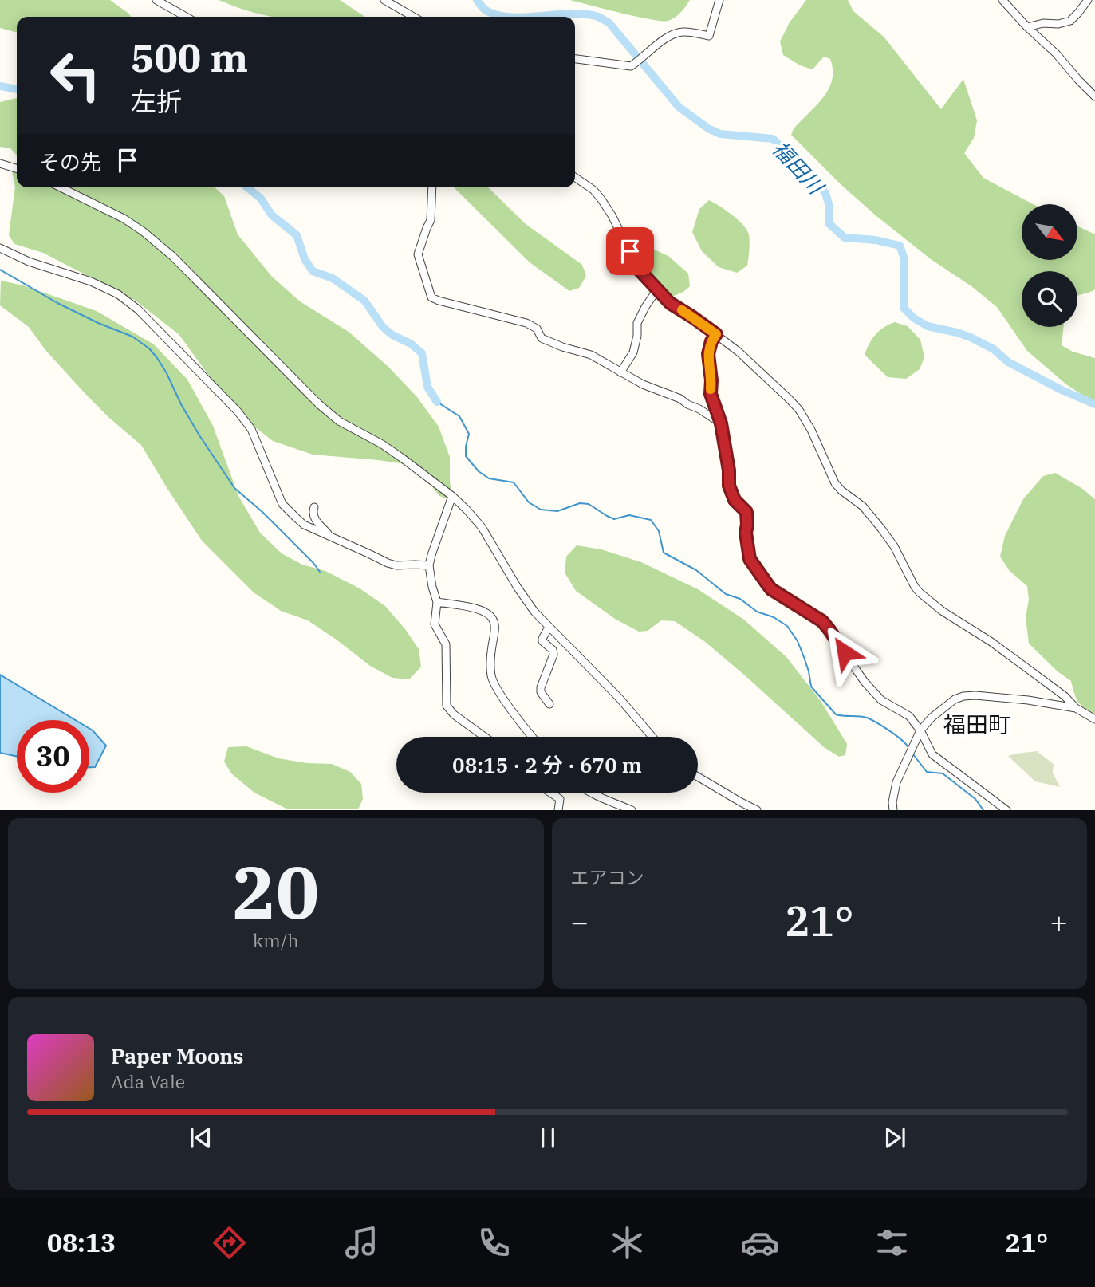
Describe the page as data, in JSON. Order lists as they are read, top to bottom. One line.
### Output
{"districts":["福田町"],"water":["福田川"],"north":"bottom right","page":{"turn":["500 m","左折"],"then":"その先","limit":"30","trip":"08:15 · 2 分 · 670 m","tile":[["20","km/h"],"エアコン"],"heat":["−","21°","+"],"song":["Paper Moons","Ada Vale"],"tabs":["08:13","21°"]}}
